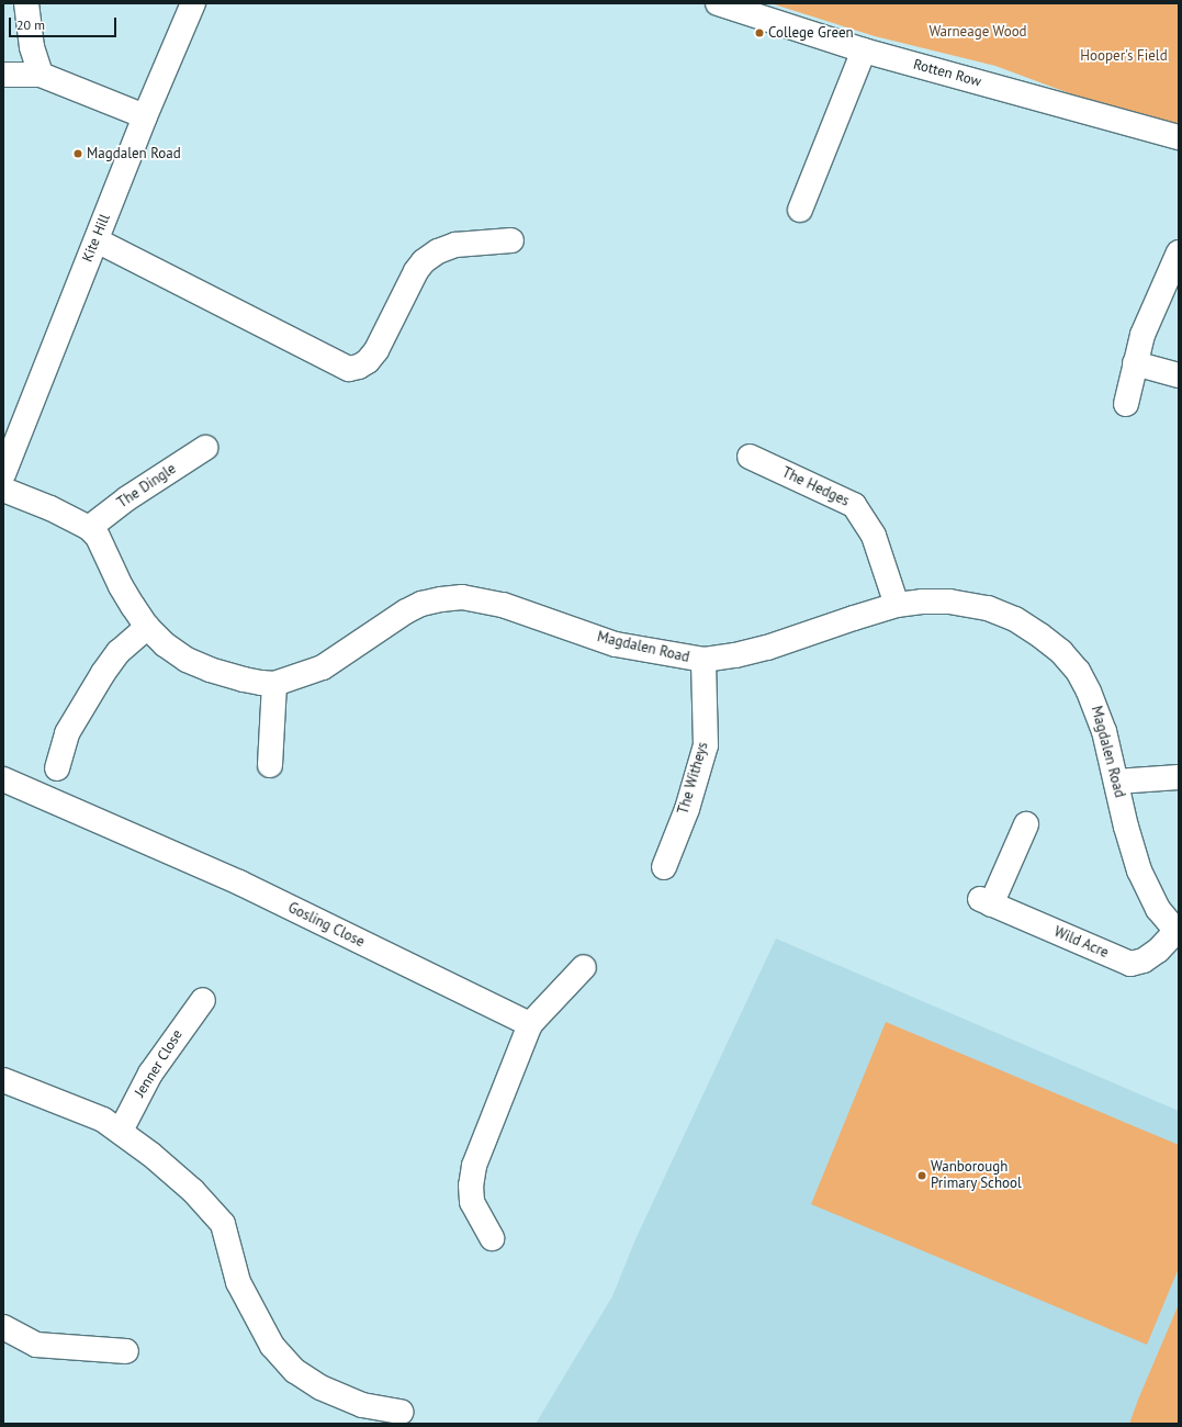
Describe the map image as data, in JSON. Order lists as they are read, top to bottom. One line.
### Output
{"streets":{"street":["Rotten Row","Kite Hill","The Dingle","The Hedges","Magdalen Road","The Witheys","Gosling Close","Wild Acre","Jenner Close"]},"crossings":[["The Dingle","Magdalen Road"],["The Hedges","Magdalen Road"],["Magdalen Road","The Witheys"],["Magdalen Road","Wild Acre"]],"parks":["Warneage Wood","Hooper's Field"],"places":["College Green","Magdalen Road","Wanborough Primary School"],"scale_bar":"20 m"}
